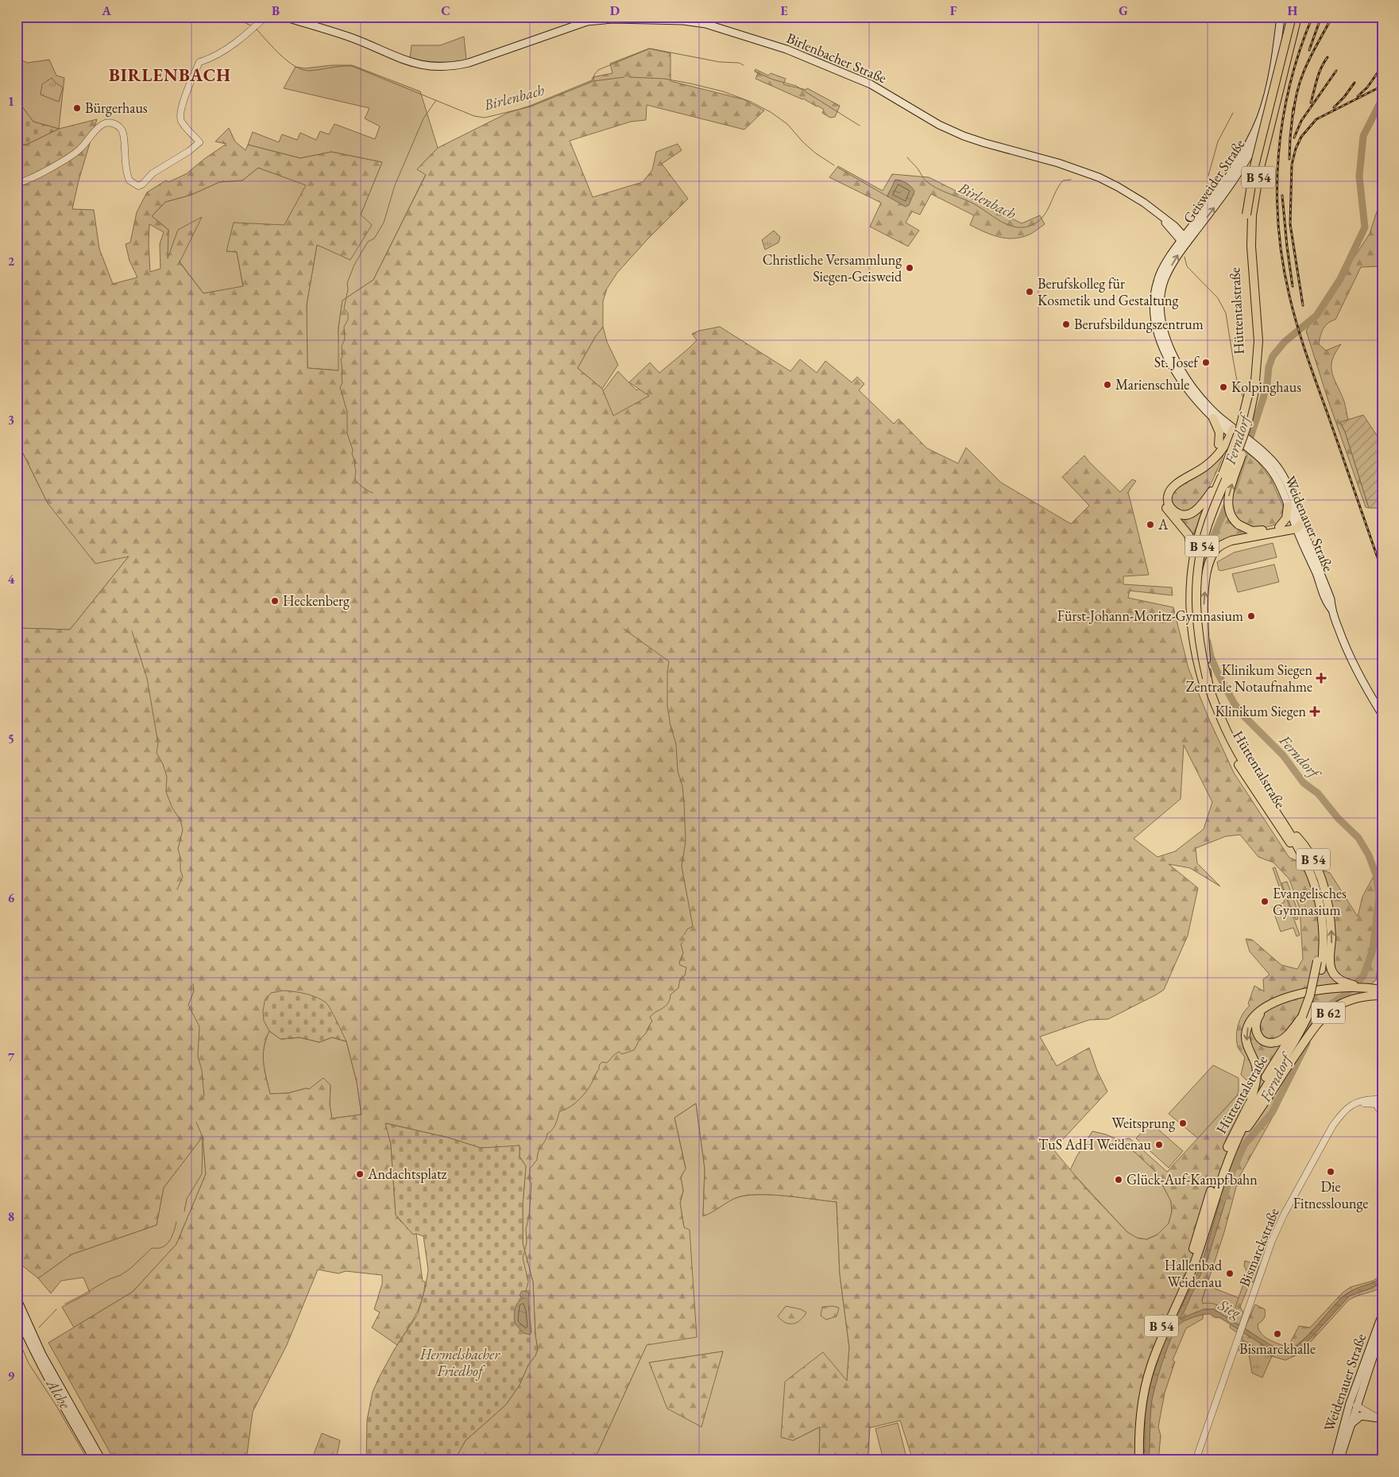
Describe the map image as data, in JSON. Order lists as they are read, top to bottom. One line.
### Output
{"streets":{"highway":["B 54","Hüttentalstraße","B 62"],"main road":["Birlenbacher Straße","Geisweider Straße","Weidenauer Straße"],"street":["Bismarckstraße"]},"crossings":[["Birlenbacher Straße","Geisweider Straße"],["Birlenbacher Straße","Weidenauer Straße"],["B 54","Hüttentalstraße"],["B 54","B 62"],["Geisweider Straße","Weidenauer Straße"],["Hüttentalstraße","B 62"]],"districts":["BIRLENBACH"],"water":["Birlenbach","Ferndorf","Sieg","Alche"],"parks":["Hermelsbacher Friedhof"],"places":{"other":["Bürgerhaus","Christliche Versammlung Siegen-Geisweid","Berufskolleg für Kosmetik und Gestaltung","Berufsbildungszentrum","St. Josef","Marienschule","Kolpinghaus","A","Heckenberg","Fürst-Johann-Moritz-Gymnasium","Evangelisches Gymnasium","Weitsprung","TuS AdH Weidenau","Die Fitnesslounge","Andachtsplatz","Glück-Auf-Kampfbahn","Hallenbad Weidenau","Bismarckhalle"],"health":["Klinikum Siegen Zentrale Notaufnahme","Klinikum Siegen"]},"grid":{"columns":["A","B","C","D","E","F","G","H"],"rows":["1","2","3","4","5","6","7","8","9"]}}
